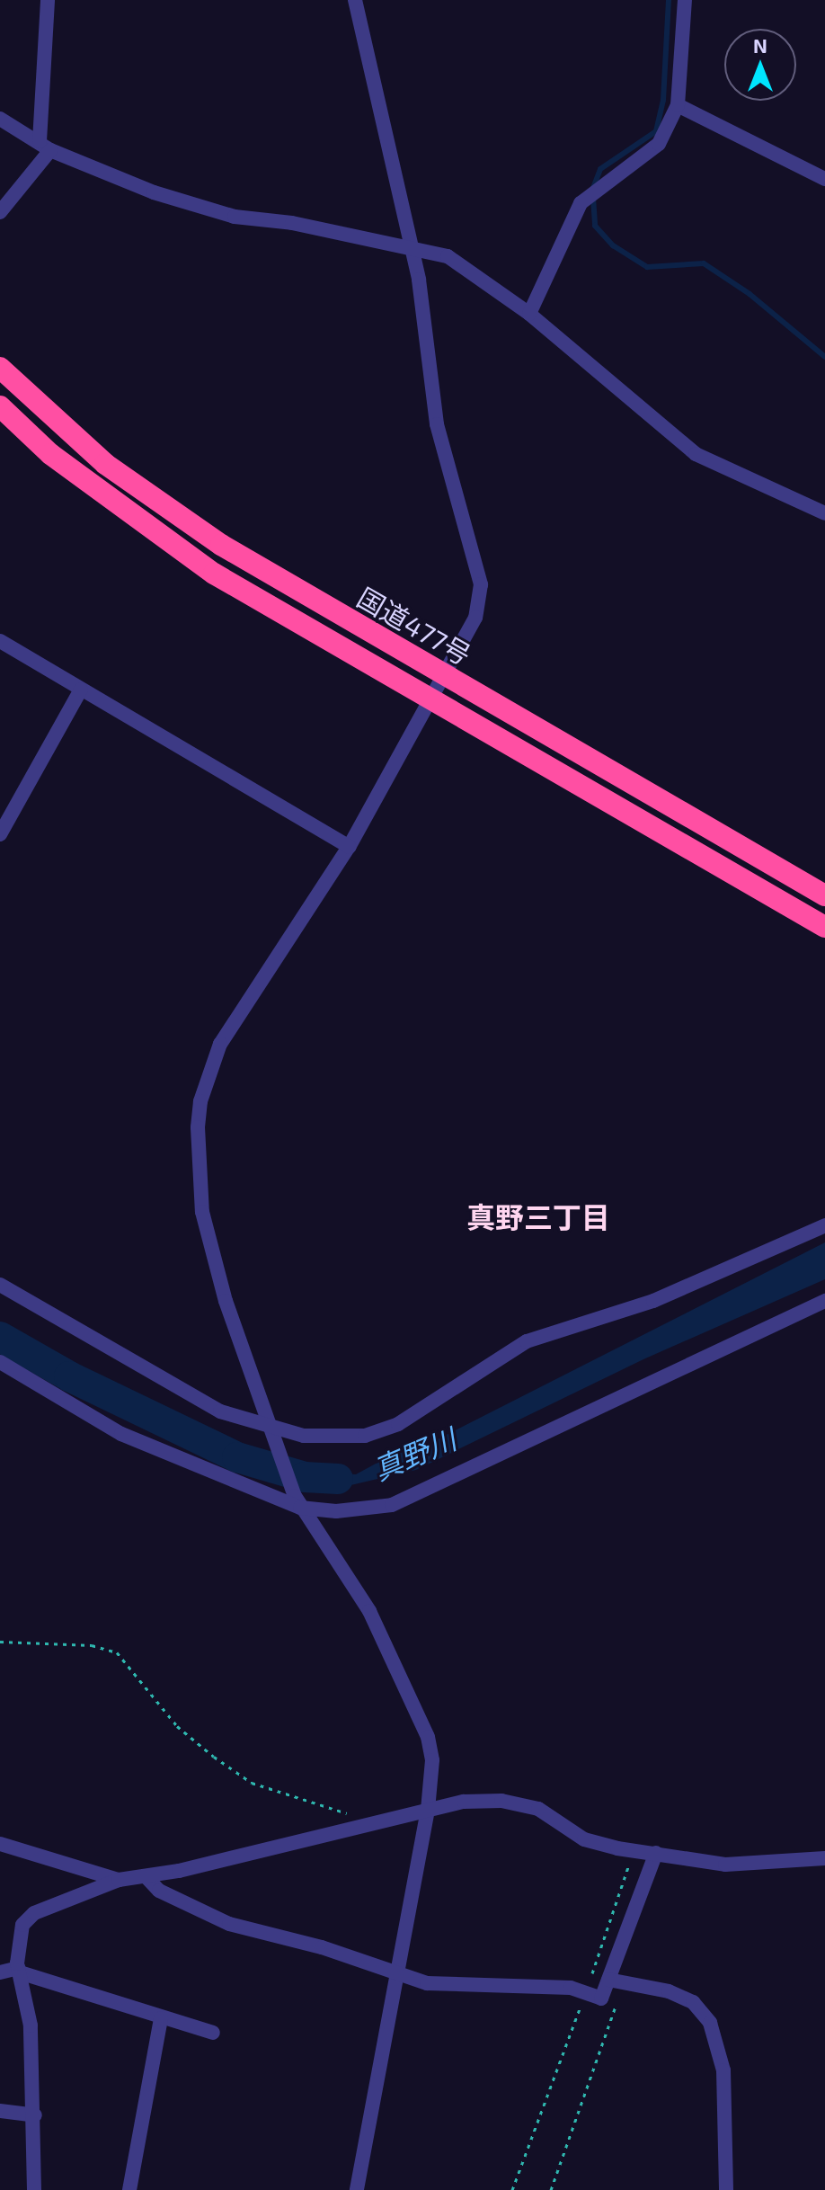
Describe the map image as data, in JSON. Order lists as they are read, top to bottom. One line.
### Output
{"streets":{"highway":["国道477号"]},"districts":["真野三丁目"],"water":["真野川"],"north":"top"}
